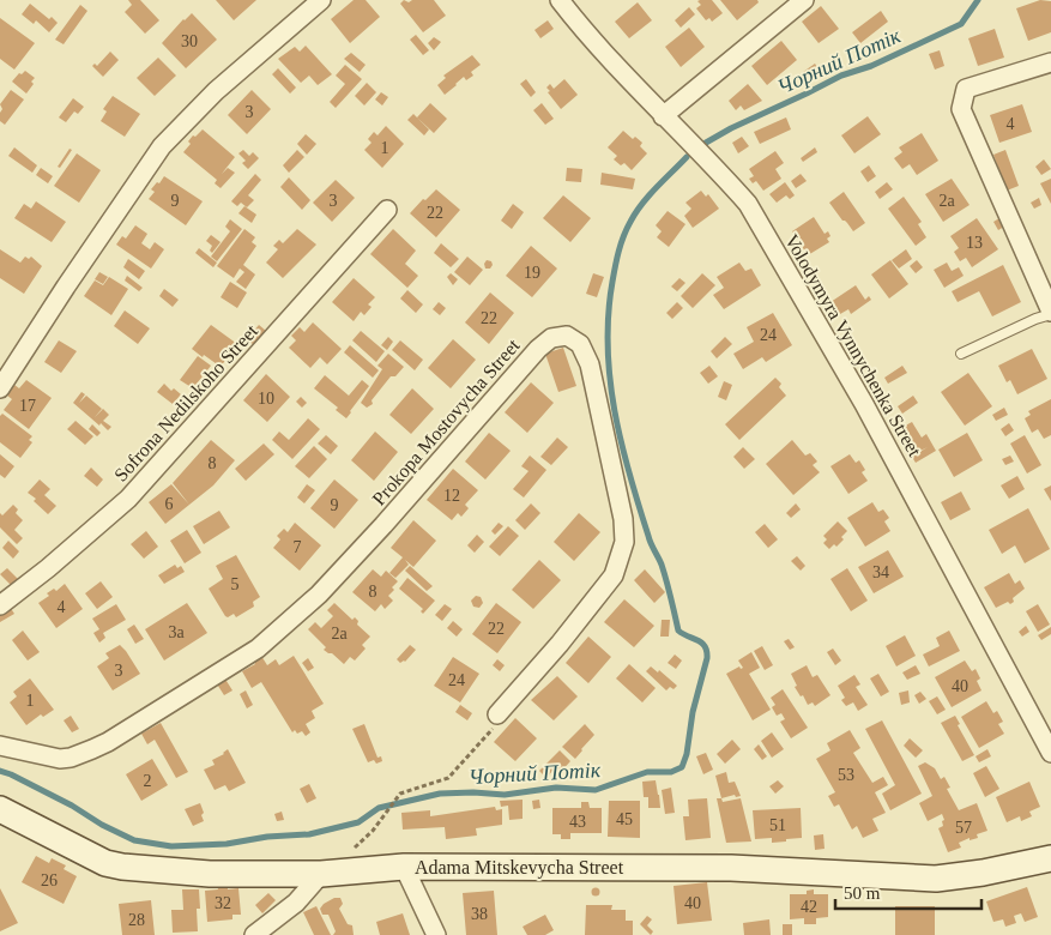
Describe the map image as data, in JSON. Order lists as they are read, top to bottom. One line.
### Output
{"streets":{"street":["Volodymyra Vynnychenka Street","Sofrona Nedilskoho Street","Prokopa Mostovycha Street","Adama Mitskevycha Street"]},"water":["Чорний Потік"],"house_numbers":["30","3","4","1","9","3","2а","22","13","19","22","24","10","17","8","12","6","9","7","34","5","8","4","22","3а","2а","3","24","40","1","53","2","45","43","51","57","26","32","40","42","38","28"],"scale_bar":"50 m"}
